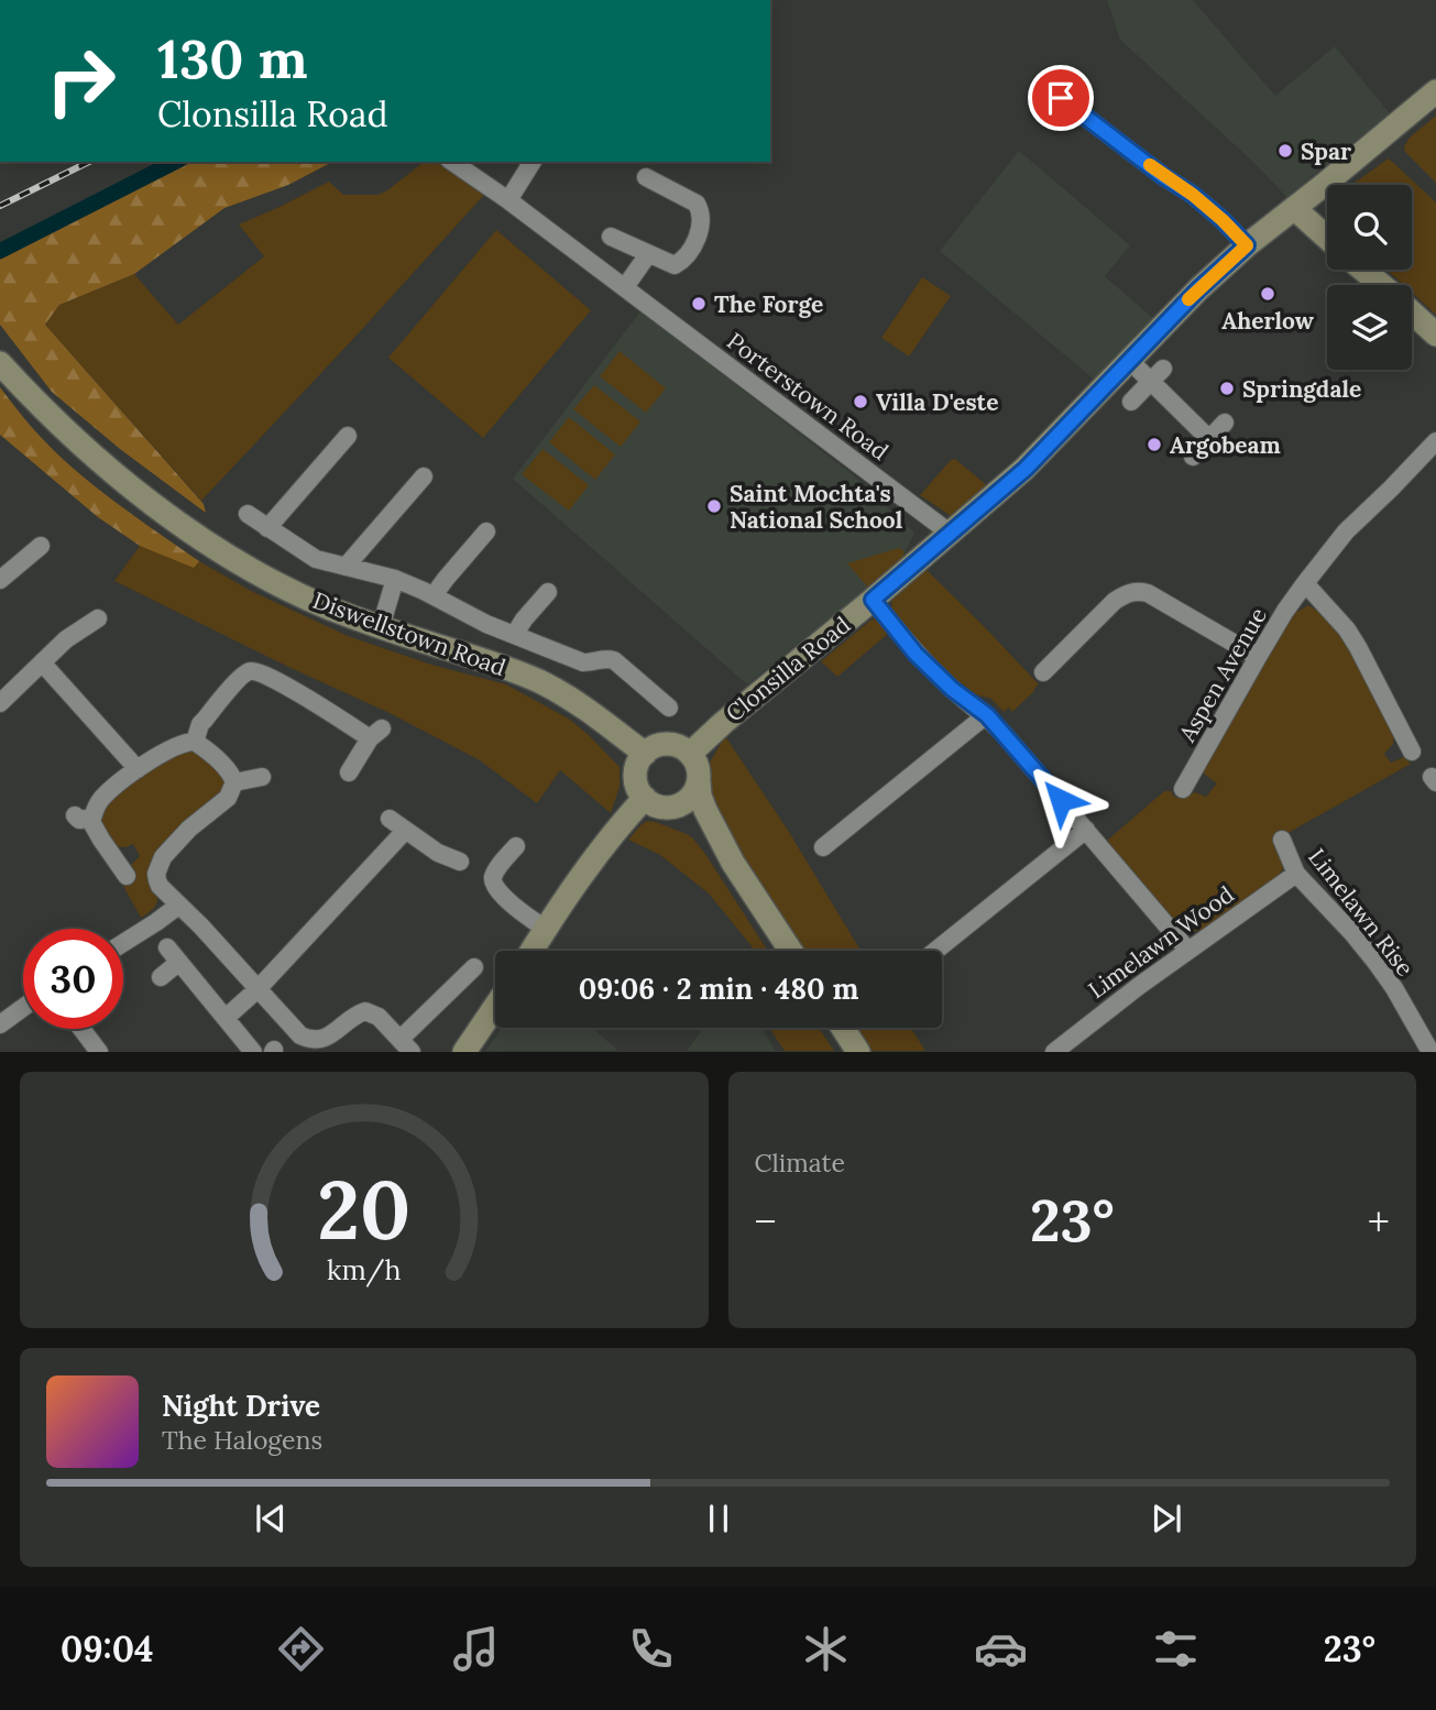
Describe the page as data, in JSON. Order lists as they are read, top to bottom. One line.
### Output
{"streets":{"main road":["Diswellstown Road","Clonsilla Road"],"street":["Porterstown Road","Aspen Avenue","Limelawn Rise","Limelawn Wood"]},"crossings":[["Porterstown Road","Clonsilla Road"],["Diswellstown Road","Clonsilla Road"],["Limelawn Rise","Limelawn Wood"]],"places":["Spar","Aherlow","The Forge","Springdale","Villa D'este","Argobeam","Saint Mochta's National School"],"page":{"turn":["130 m","Clonsilla Road"],"limit":"30","trip":"09:06 · 2 min · 480 m","tile":"Climate","heat":["−","23°","+"],"song":["Night Drive","The Halogens"],"tabs":["09:04","23°"],"gauge":["20","km/h"]}}
